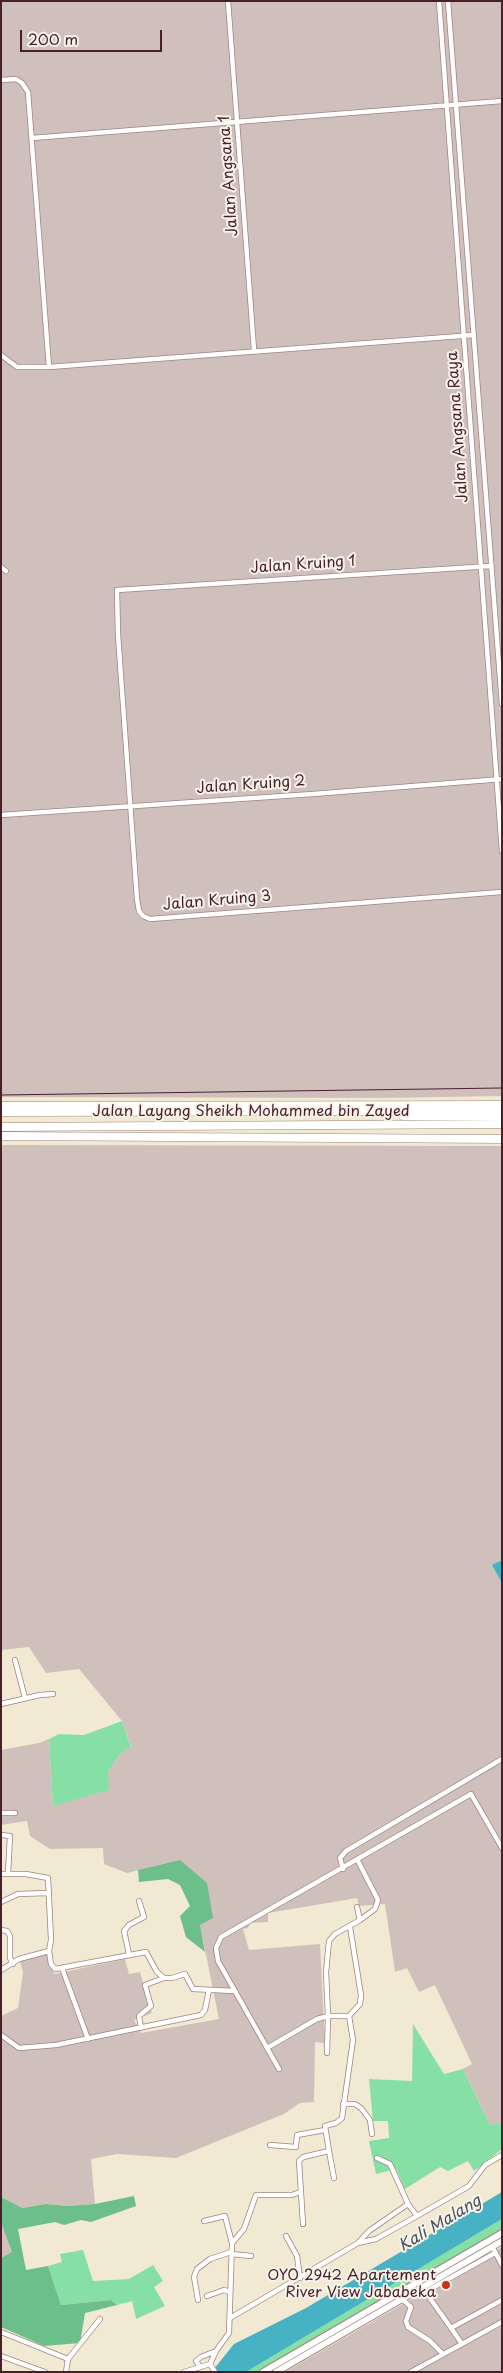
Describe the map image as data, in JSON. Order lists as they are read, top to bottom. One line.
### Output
{"streets":{"highway":["Jalan Layang Sheikh Mohammed bin Zayed"],"street":["Jalan Angsana 1","Jalan Angsana Raya","Jalan Kruing 1","Jalan Kruing 2","Jalan Kruing 3"]},"crossings":[["Jalan Angsana Raya","Jalan Kruing 1"],["Jalan Angsana Raya","Jalan Kruing 2"],["Jalan Kruing 1","Jalan Kruing 3"],["Jalan Kruing 2","Jalan Kruing 3"]],"water":["Kali Malang"],"places":["OYO 2942 Apartement River View Jababeka"],"scale_bar":"200 m"}
